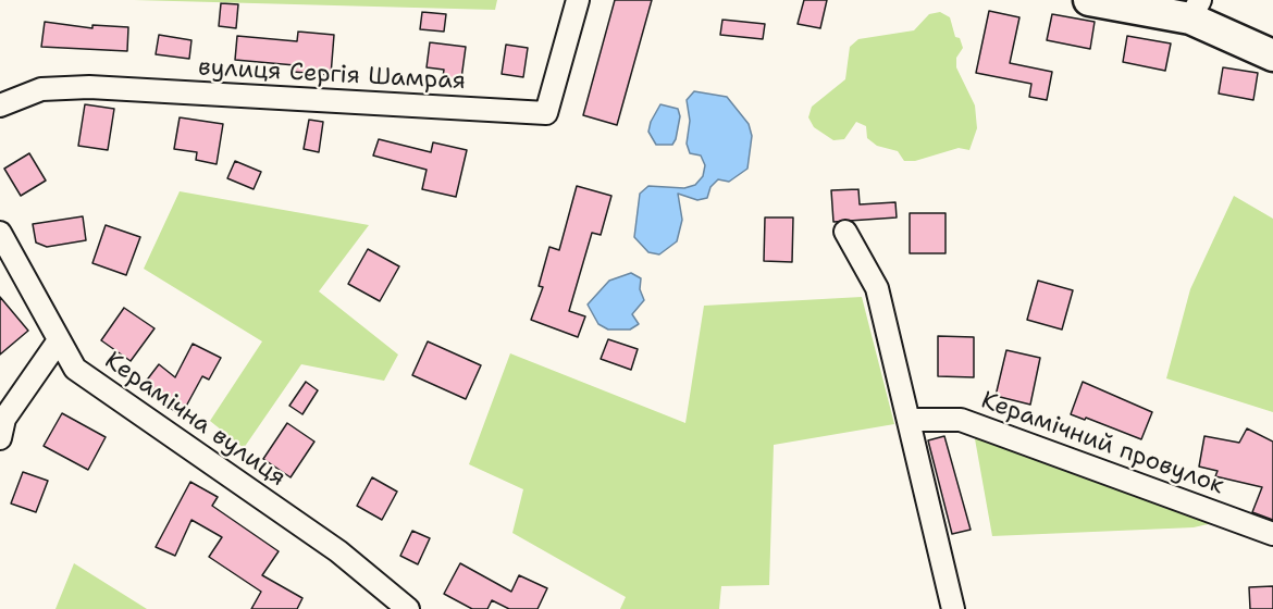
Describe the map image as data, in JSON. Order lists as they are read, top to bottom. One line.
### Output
{"streets":{"street":["вулиця Сергія Шамрая","Керамічна вулиця","Керамічний провулок"]}}
